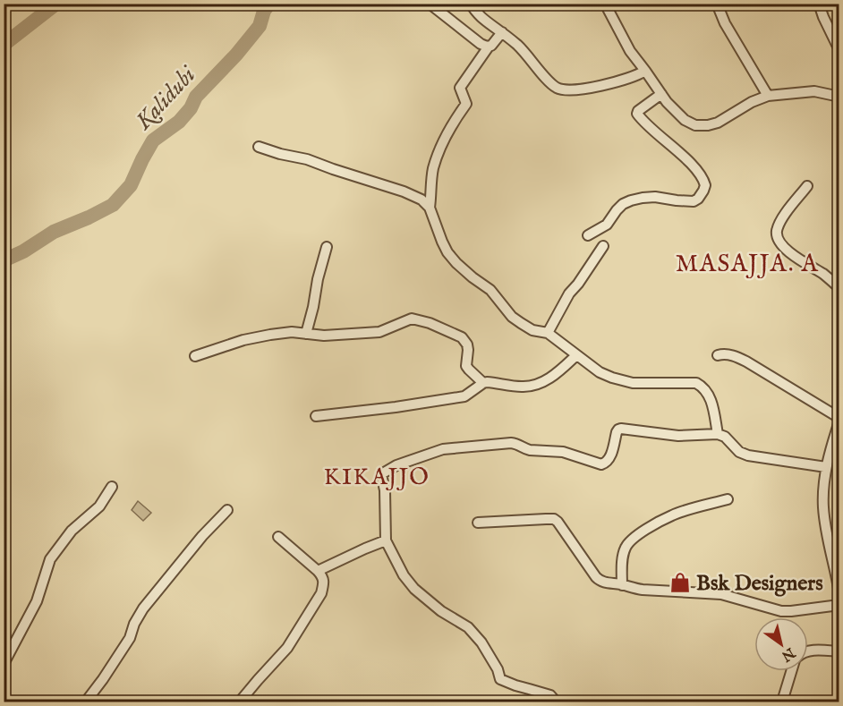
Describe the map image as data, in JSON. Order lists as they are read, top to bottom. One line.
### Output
{"districts":["MASAJJA. A","KIKAJJO"],"water":["Kalidubi"],"places":{"shop":["Bsk Designers"]},"north":"bottom right"}
